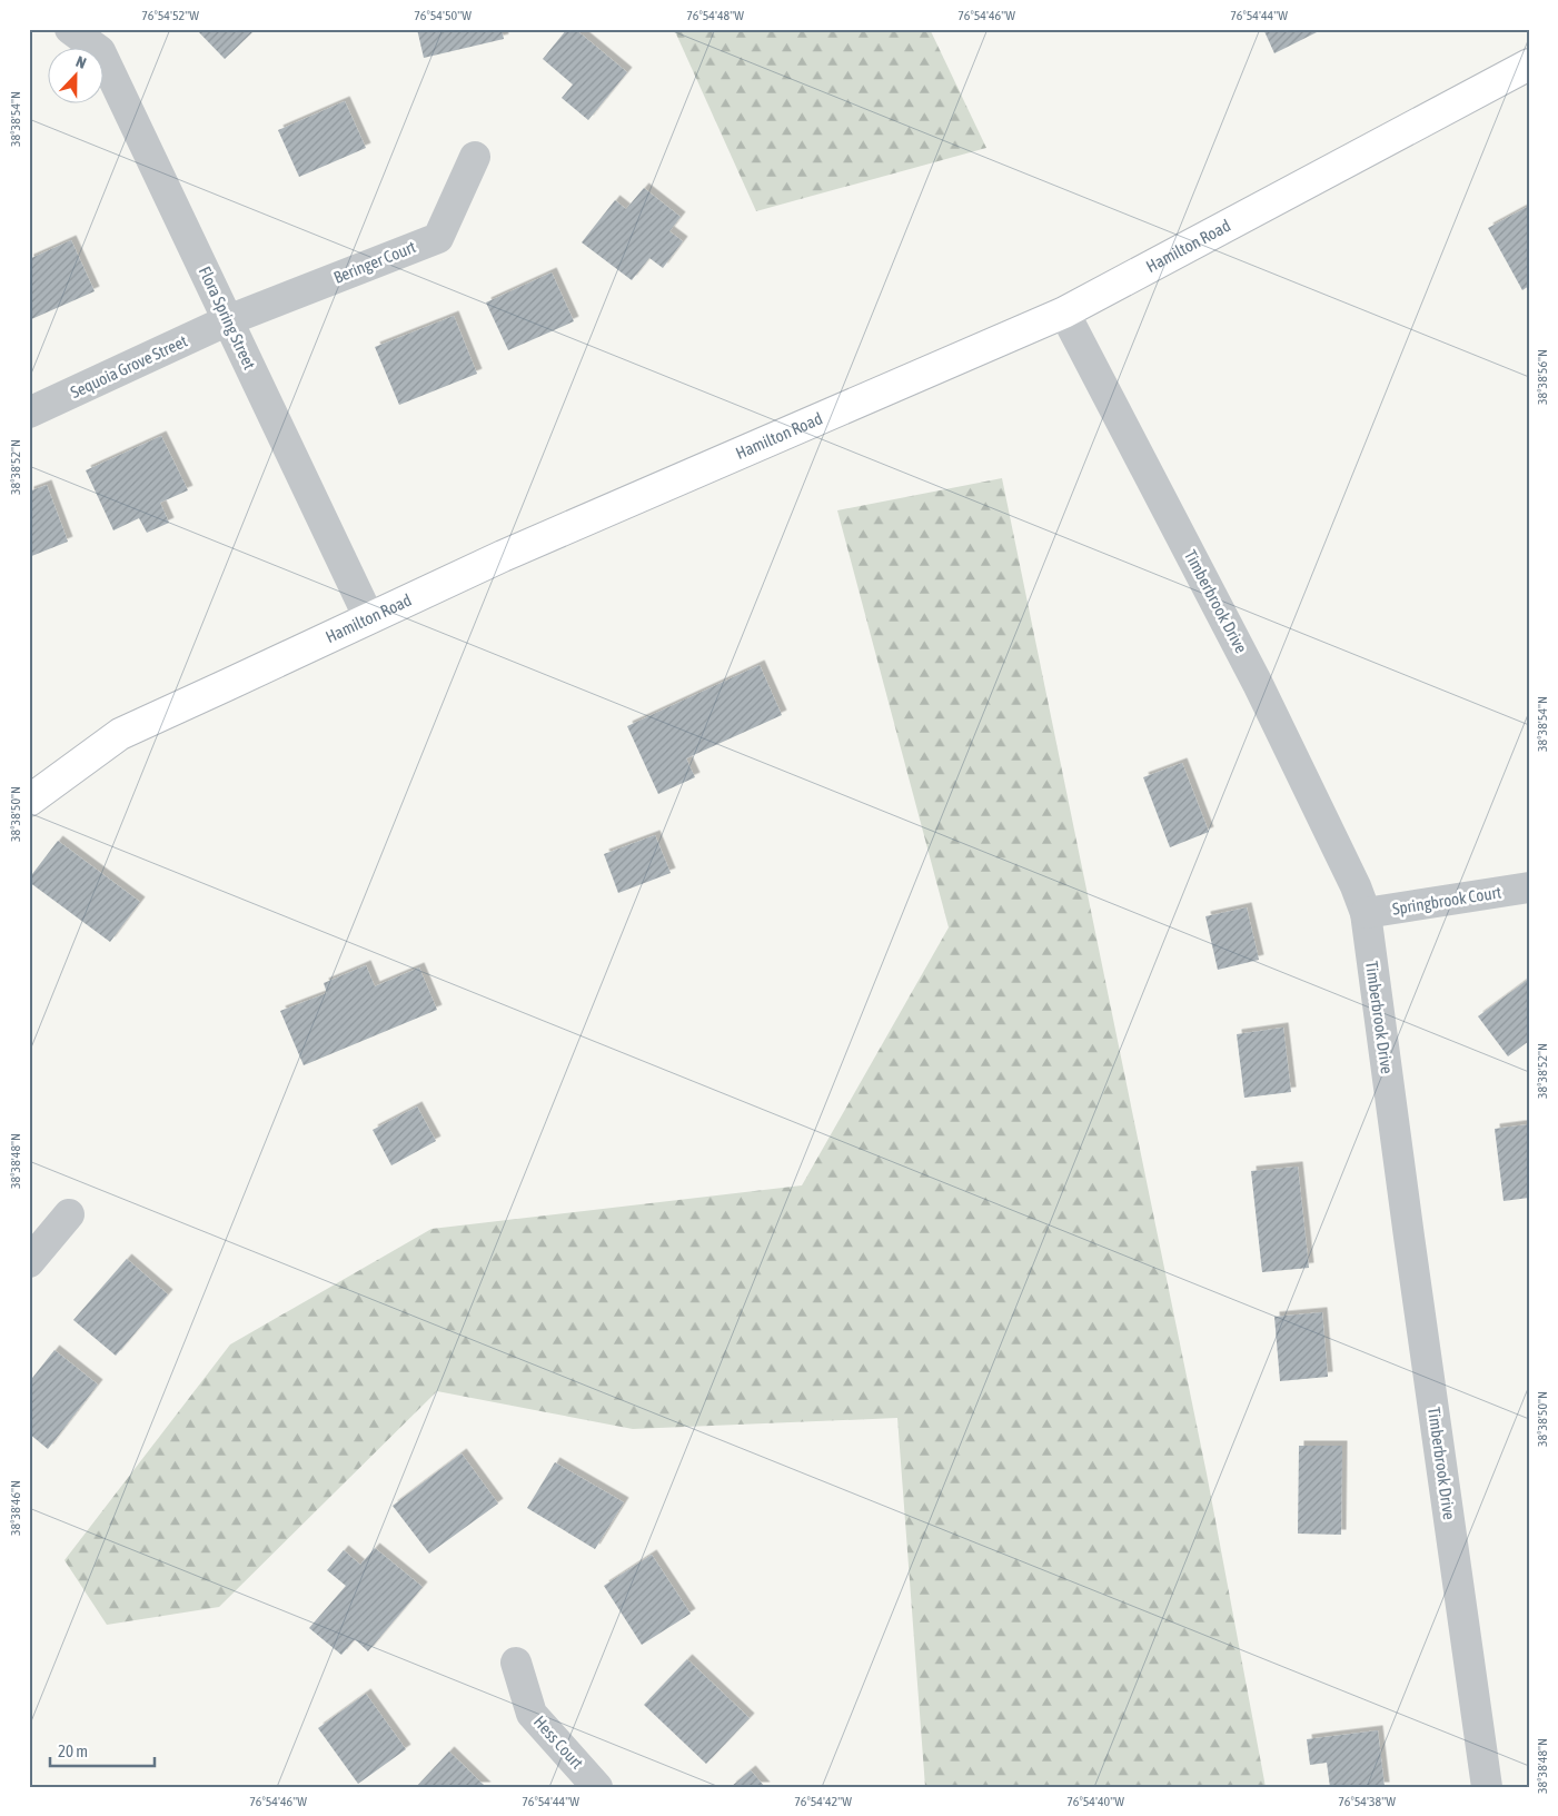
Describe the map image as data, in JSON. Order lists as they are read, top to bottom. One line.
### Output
{"streets":{"street":["Hamilton Road","Beringer Court","Flora Spring Street","Sequoia Grove Street","Timberbrook Drive","Springbrook Court","Hess Court"]},"crossings":[["Hamilton Road","Flora Spring Street"],["Hamilton Road","Timberbrook Drive"],["Beringer Court","Flora Spring Street"],["Beringer Court","Sequoia Grove Street"],["Flora Spring Street","Sequoia Grove Street"],["Timberbrook Drive","Springbrook Court"]],"scale_bar":"20 m","north":"top","coordinates":["76°54'52\"W","76°54'50\"W","76°54'48\"W","76°54'46\"W","76°54'44\"W","38°38'54\"N","38°38'56\"N","38°38'52\"N","38°38'50\"N","38°38'48\"N","38°38'46\"N","76°54'42\"W","76°54'40\"W","76°54'38\"W"]}
